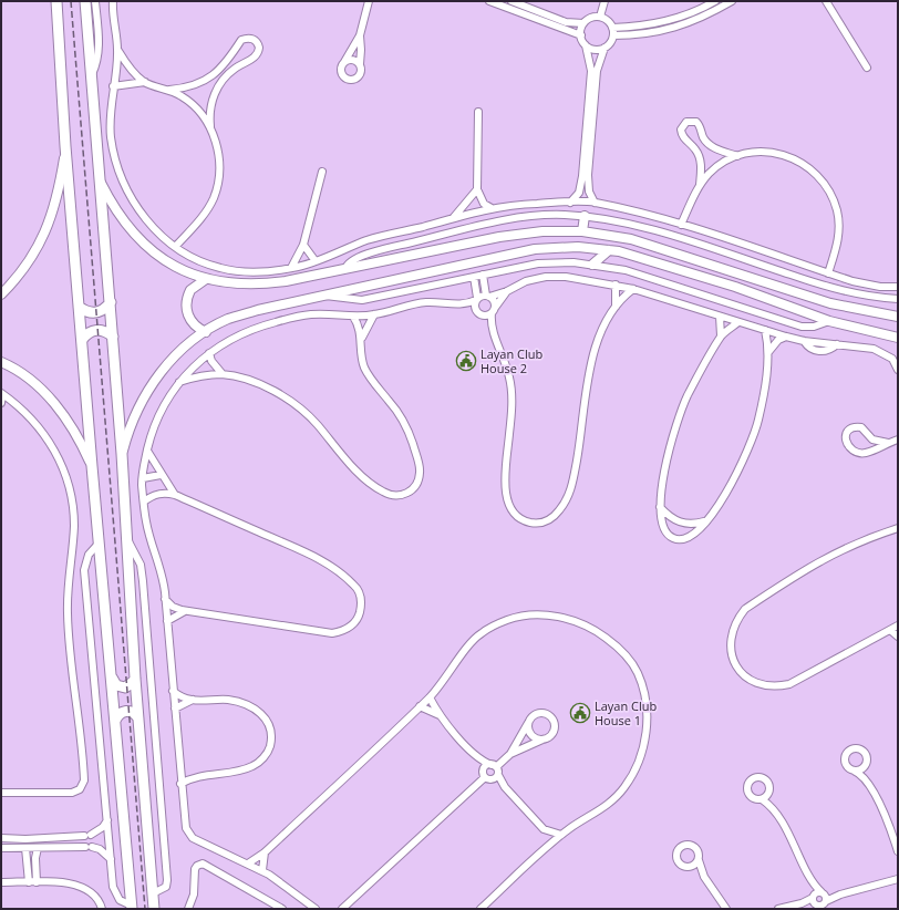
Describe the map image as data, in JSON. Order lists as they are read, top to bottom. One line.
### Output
{"places":{"public building":["Layan Club House 2","Layan Club House 1"]}}
